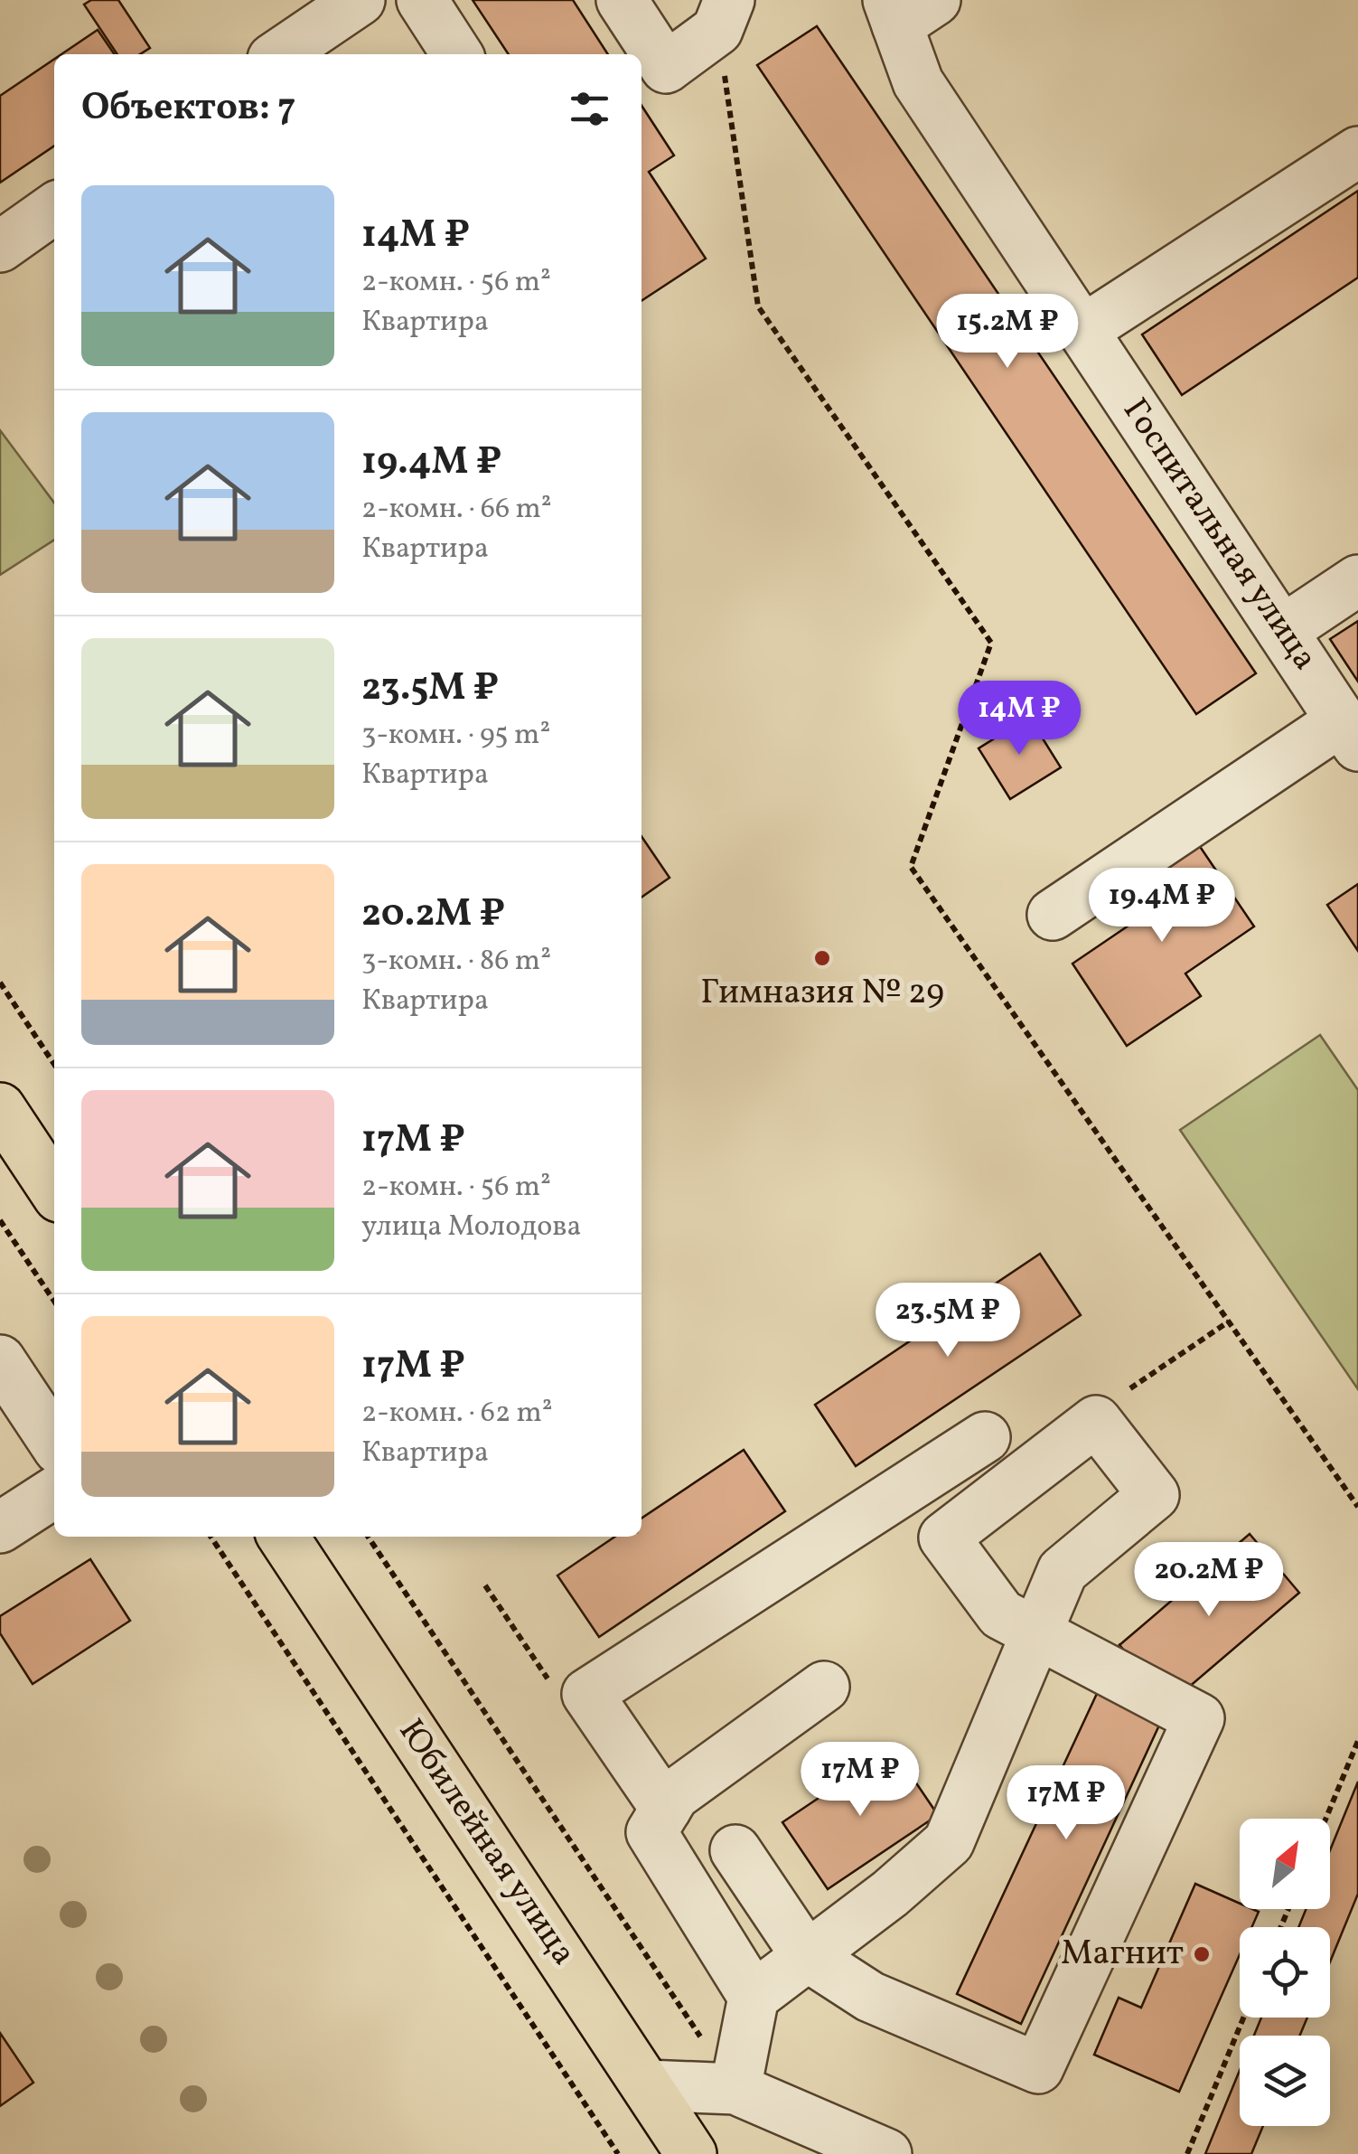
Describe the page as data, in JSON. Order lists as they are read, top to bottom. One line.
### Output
{"streets":{"main road":["Юбилейная улица"],"street":["Госпитальная улица"]},"places":["Гимназия № 29","Магнит"],"north":"top right","page":{"heading":"Объектов: 7","list":[{"name":"14M ₽","note":"2-комн. · 56 m² · Квартира"},{"name":"19.4M ₽","note":"2-комн. · 66 m² · Квартира"},{"name":"23.5M ₽","note":"3-комн. · 95 m² · Квартира"},{"name":"20.2M ₽","note":"3-комн. · 86 m² · Квартира"},{"name":"17M ₽","note":"2-комн. · 56 m² · улица Молодова"},{"name":"17M ₽","note":"2-комн. · 62 m² · Квартира"}],"price":["15.2M ₽","14M ₽","19.4M ₽","23.5M ₽","20.2M ₽","17M ₽","17M ₽"]}}
